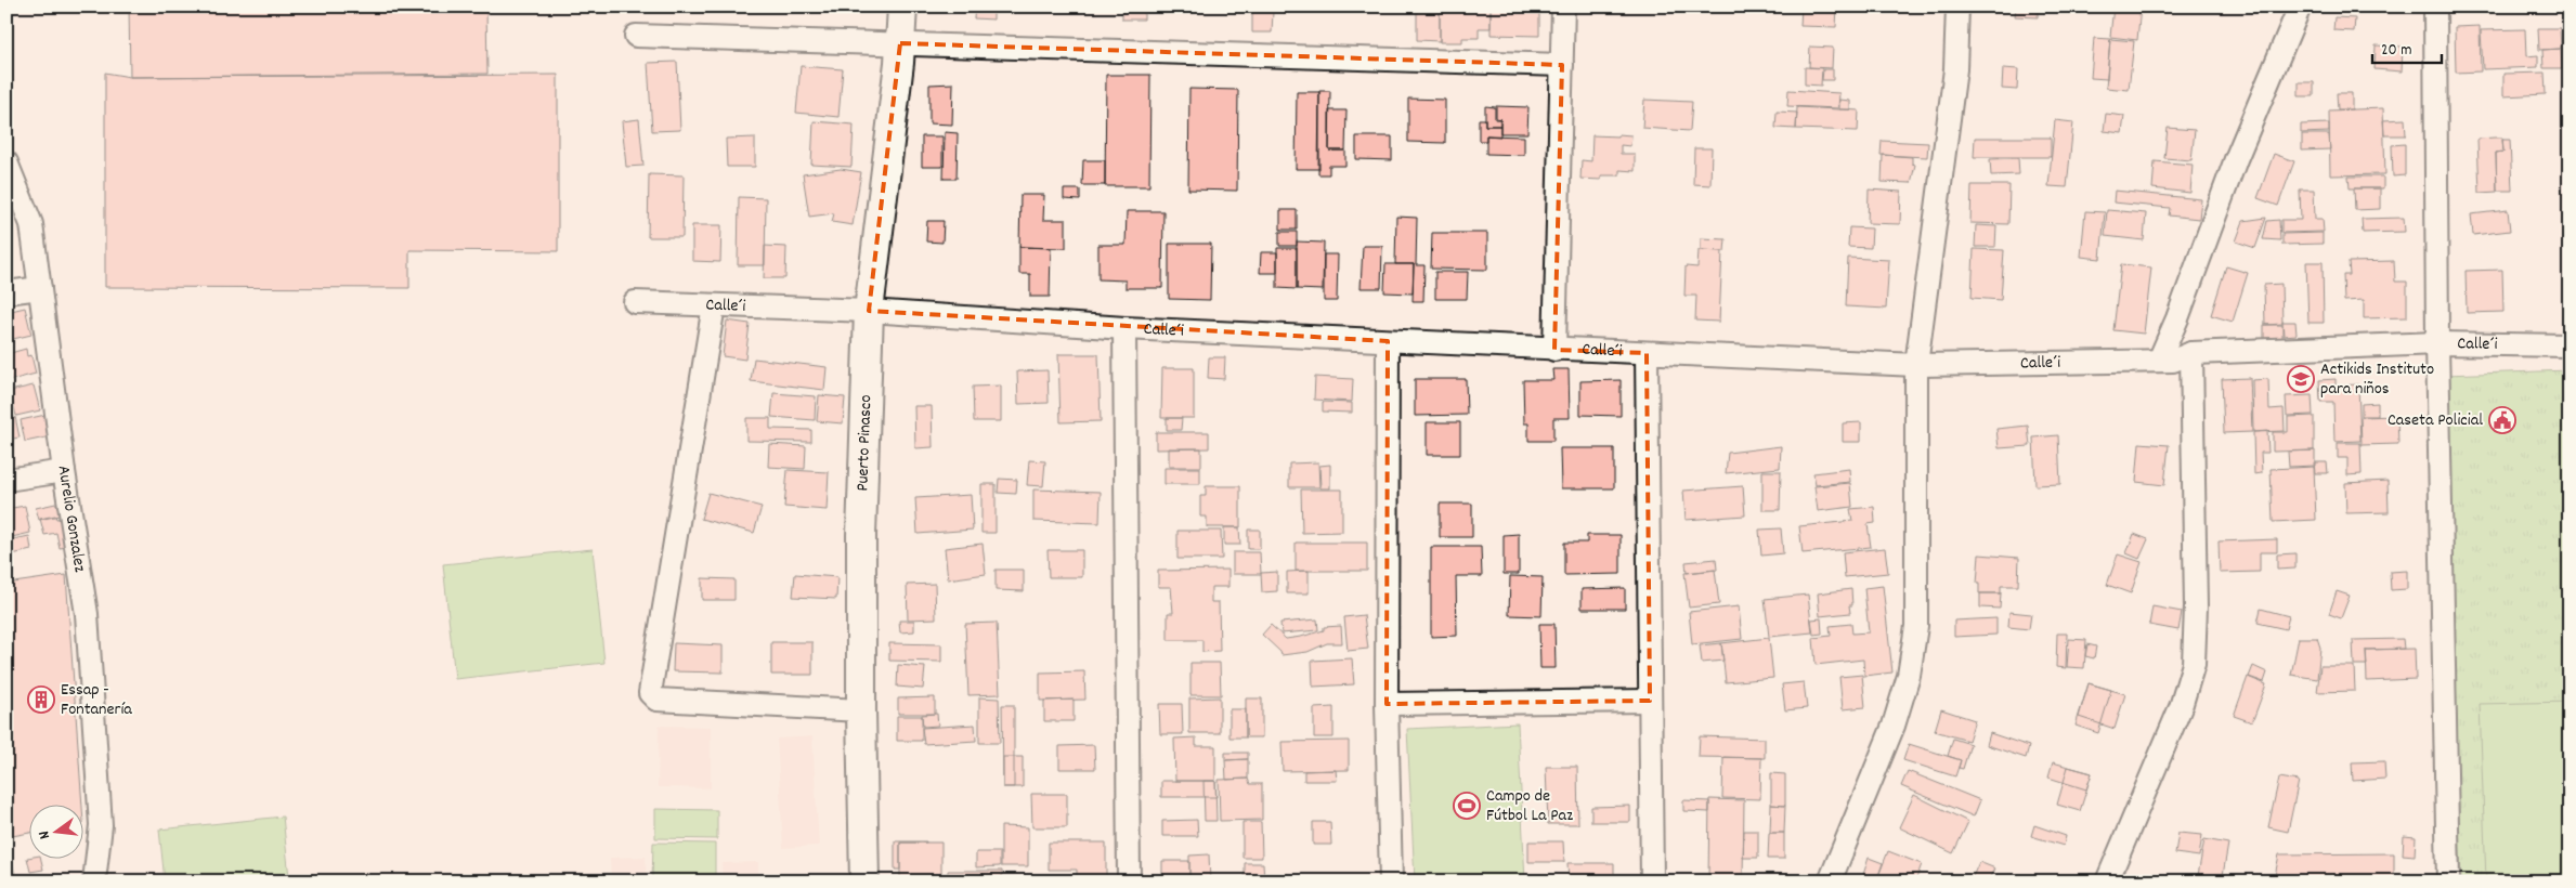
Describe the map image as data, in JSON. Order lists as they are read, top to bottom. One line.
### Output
{"streets":{"street":["Calle´i","Puerto Pinasco","Aurelio Gonzalez"]},"crossings":[["Calle´i","Puerto Pinasco"]],"places":{"school or university":["Actikids Instituto para niños"],"public building":["Caseta Policial"],"building":["Essap - Fontanería"],"sports":["Campo de Fútbol La Paz"]},"scale_bar":"20 m","north":"left"}
